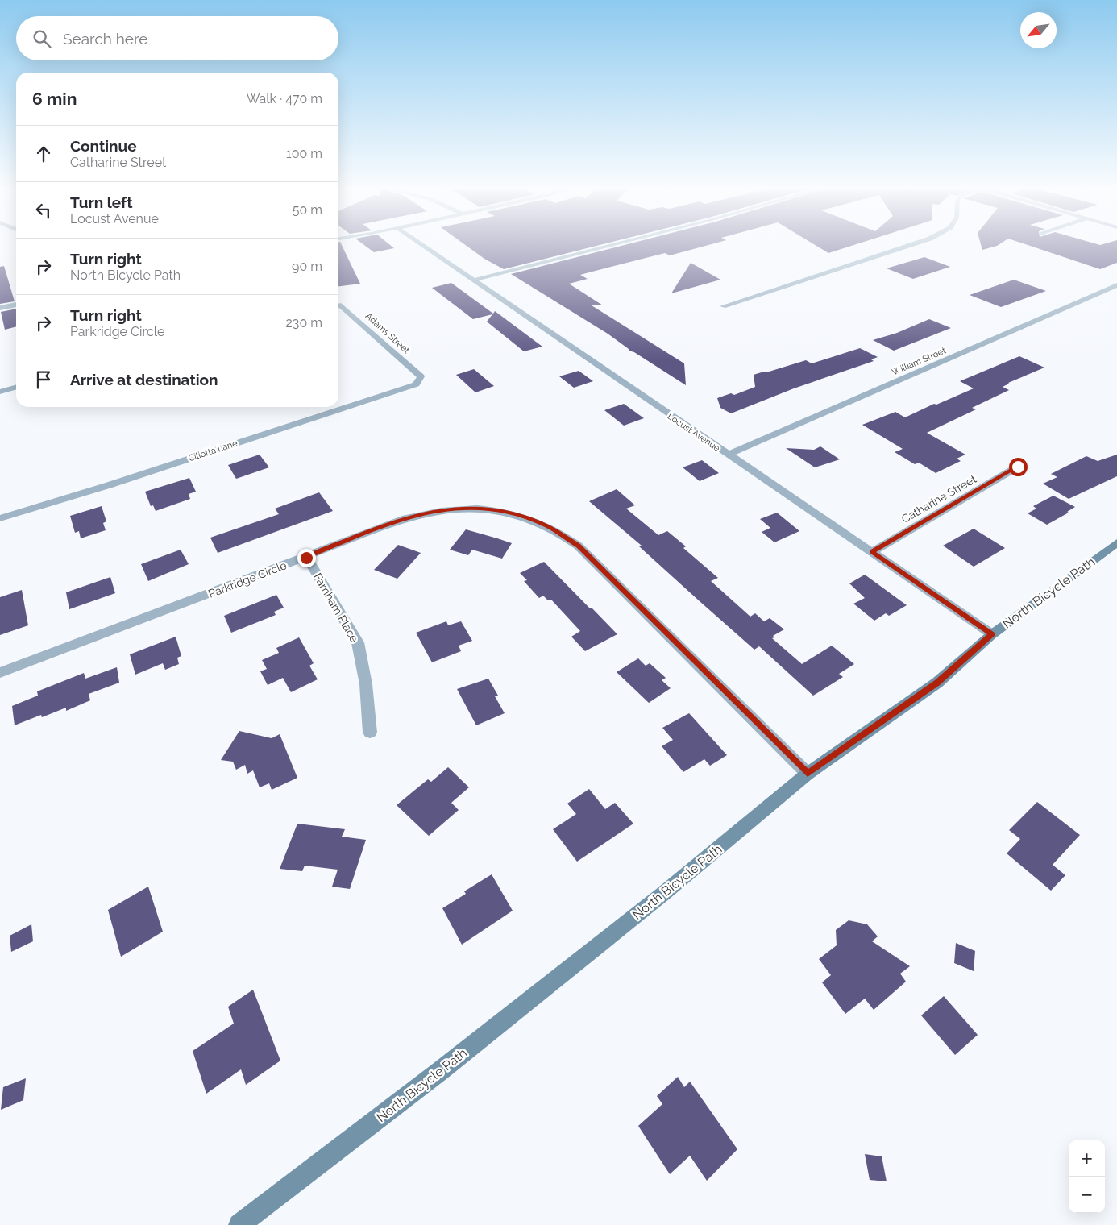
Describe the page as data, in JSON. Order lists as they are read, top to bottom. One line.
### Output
{"streets":{"street":["Adams Street","William Street","Locust Avenue","Ciliotta Lane","Catharine Street","Parkridge Circle","North Bicycle Path","Farnham Place"]},"crossings":[["Adams Street","Ciliotta Lane"],["William Street","Locust Avenue"],["Locust Avenue","Catharine Street"],["Locust Avenue","North Bicycle Path"],["Parkridge Circle","North Bicycle Path"],["Parkridge Circle","Farnham Place"]],"north":"bottom left","page":{"search":"Search here","heading":["6 min","Walk · 470 m"],"list":[["Continue","Catharine Street","100 m"],["Turn left","Locust Avenue","50 m"],["Turn right","North Bicycle Path","90 m"],["Turn right","Parkridge Circle","230 m"],"Arrive at destination"],"map_buttons":["+","−"]}}
